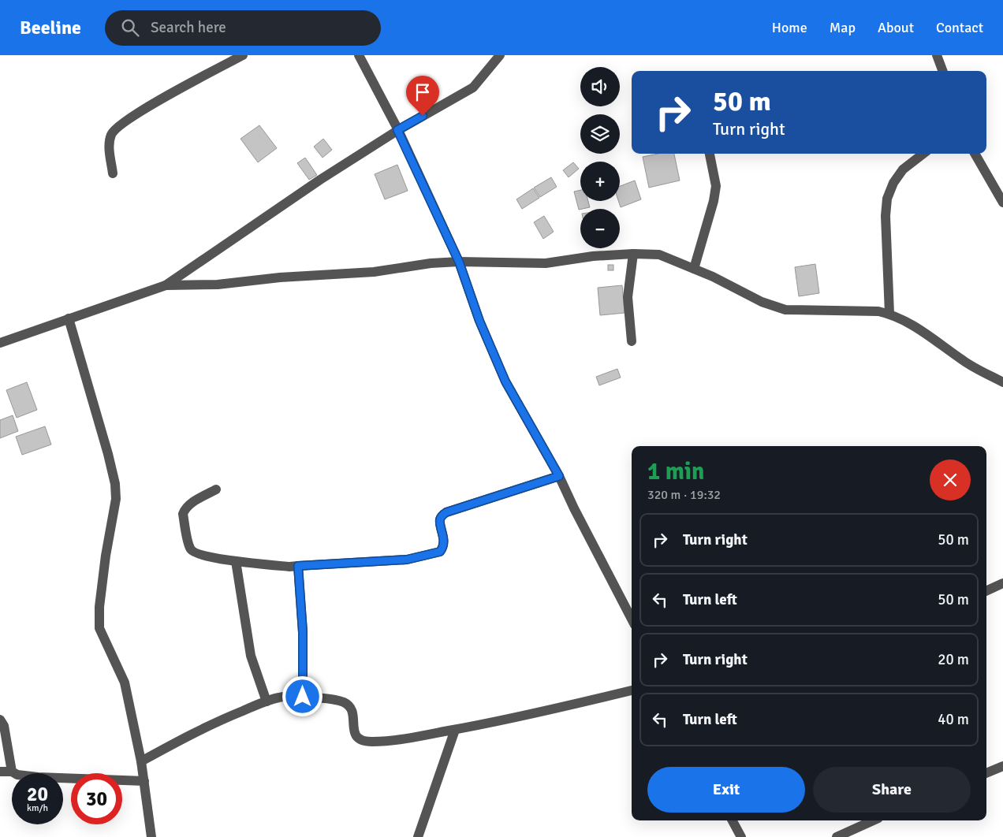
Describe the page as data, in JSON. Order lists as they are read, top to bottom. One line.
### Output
{"page":{"header":"Beeline","search":"Search here","nav":["Home","Map","About","Contact"],"map_buttons":["+","−"],"turn":["50 m","Turn right"],"heading":["1 min","320 m · 19:32"],"list":[{"name":"Turn right","value":"50 m"},{"name":"Turn left","value":"50 m"},{"name":"Turn right","value":"20 m"},{"name":"Turn left","value":"40 m"}],"buttons":["Exit","Share"],"speed":"20 km/h","limit":"30"}}
